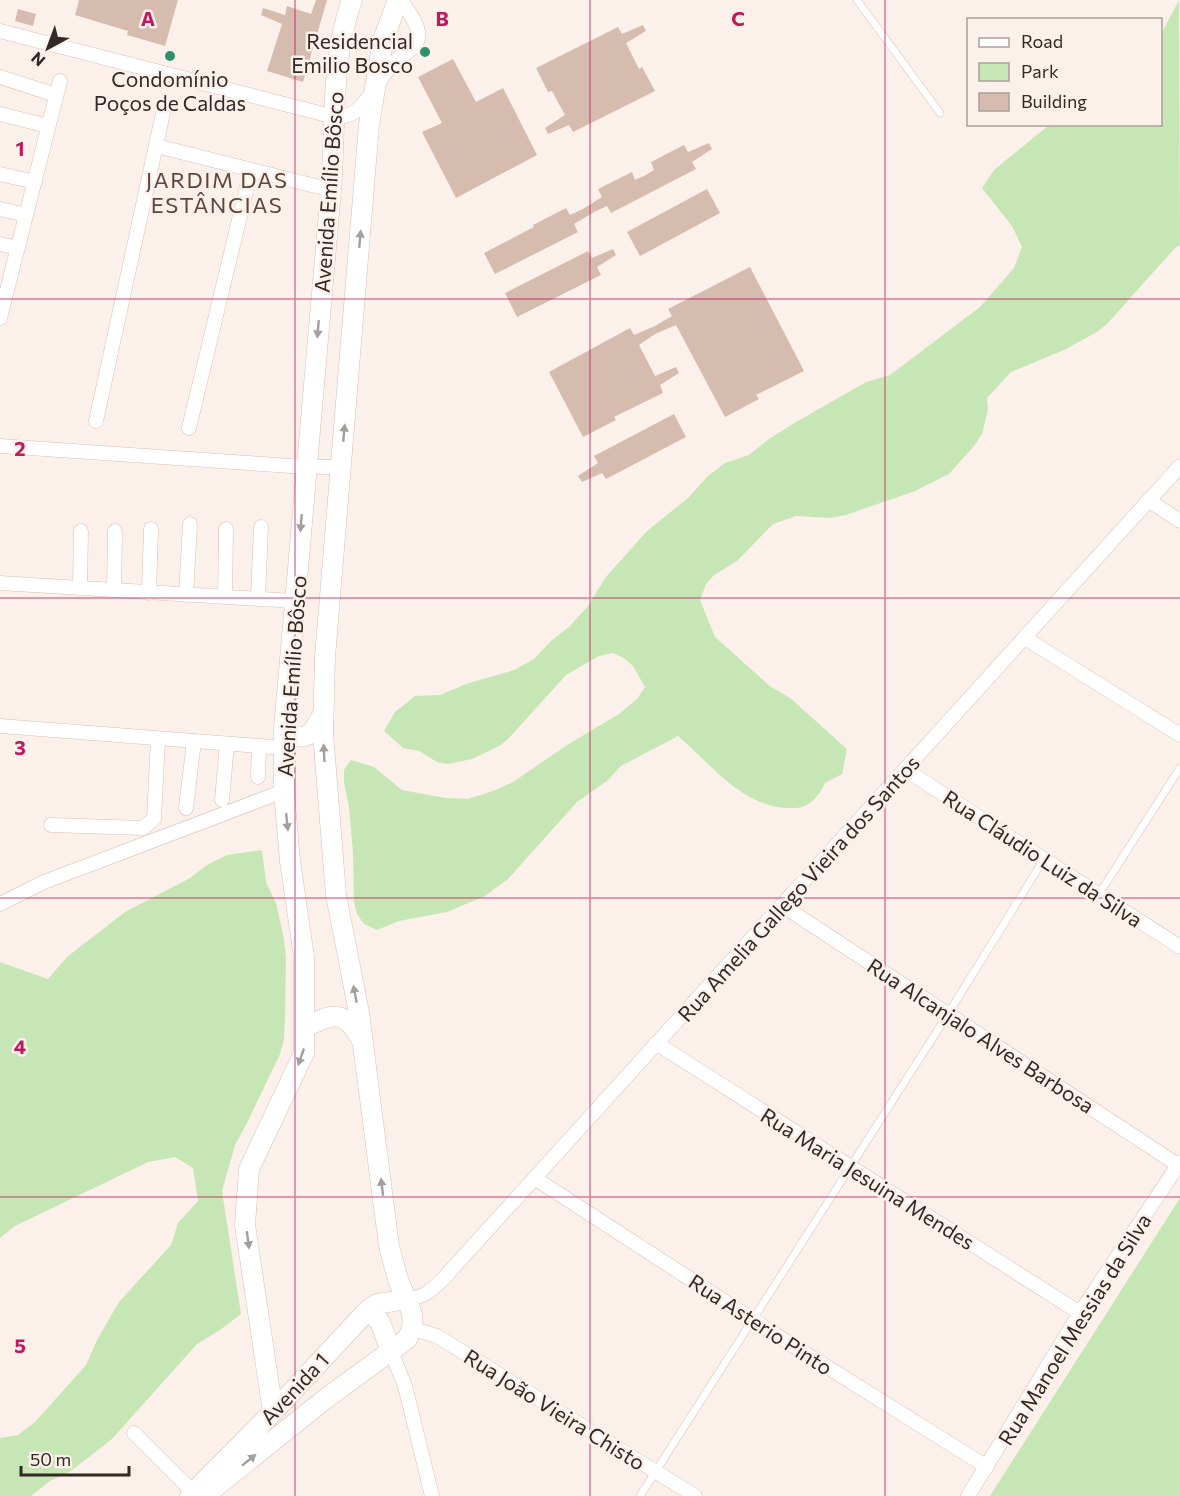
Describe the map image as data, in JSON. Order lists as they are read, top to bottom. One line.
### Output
{"streets":{"main road":["Avenida Emílio Bôsco","Avenida 1"],"street":["Rua Cláudio Luiz da Silva","Rua Amelia Gallego Vieira dos Santos","Rua Alcanjalo Alves Barbosa","Rua Maria Jesuina Mendes","Rua Asterio Pinto","Rua Manoel Messias da Silva","Rua João Vieira Chisto"]},"crossings":[["Avenida Emílio Bôsco","Rua Amelia Gallego Vieira dos Santos"],["Avenida Emílio Bôsco","Avenida 1"],["Avenida Emílio Bôsco","Rua João Vieira Chisto"],["Rua Cláudio Luiz da Silva","Rua Amelia Gallego Vieira dos Santos"],["Rua Amelia Gallego Vieira dos Santos","Rua Alcanjalo Alves Barbosa"],["Rua Amelia Gallego Vieira dos Santos","Rua Maria Jesuina Mendes"],["Rua Amelia Gallego Vieira dos Santos","Rua Asterio Pinto"],["Rua Amelia Gallego Vieira dos Santos","Avenida 1"],["Rua Alcanjalo Alves Barbosa","Rua Manoel Messias da Silva"],["Rua Maria Jesuina Mendes","Rua Manoel Messias da Silva"],["Rua Asterio Pinto","Rua Manoel Messias da Silva"]],"districts":["JARDIM DAS ESTÂNCIAS"],"places":["Residencial Emilio Bosco","Condomínio Poços de Caldas"],"legend":["Road","Park","Building"],"scale_bar":"50 m","north":"bottom left","grid":{"columns":["A","B","C"],"rows":["1","2","3","4","5"]}}
